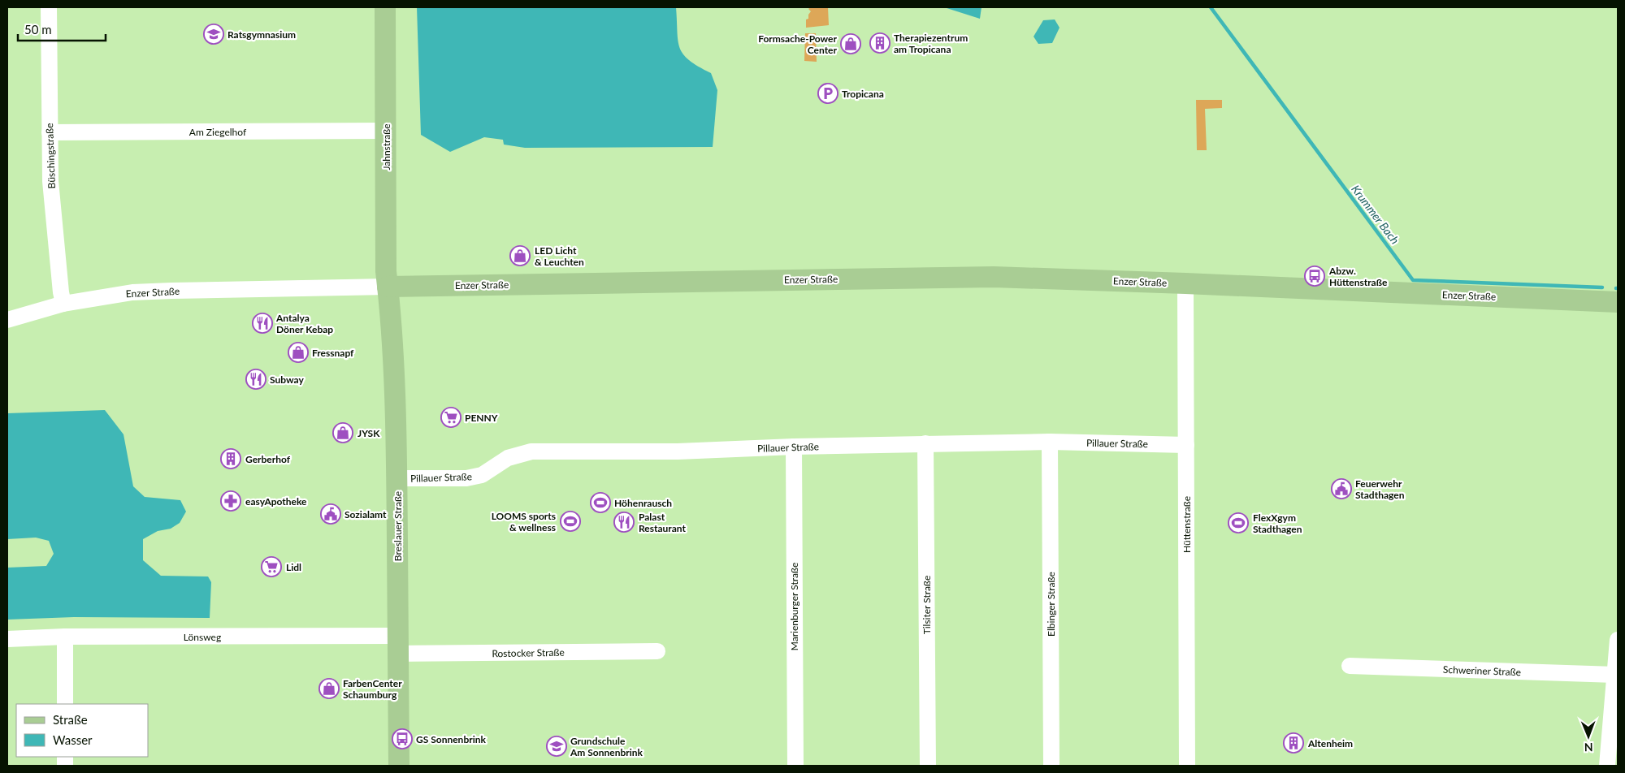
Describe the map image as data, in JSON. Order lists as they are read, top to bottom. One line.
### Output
{"streets":{"main road":["Jahnstraße","Enzer Straße","Breslauer Straße"],"street":["Am Ziegelhof","Büschingstraße","Pillauer Straße","Hüttenstraße","Elbinger Straße","Tilsiter Straße","Marienburger Straße","Lönsweg","Rostocker Straße","Schweriner Straße"]},"crossings":[["Am Ziegelhof","Jahnstraße"],["Am Ziegelhof","Büschingstraße"],["Jahnstraße","Enzer Straße"],["Jahnstraße","Breslauer Straße"],["Büschingstraße","Enzer Straße"],["Enzer Straße","Hüttenstraße"],["Enzer Straße","Breslauer Straße"],["Pillauer Straße","Hüttenstraße"],["Pillauer Straße","Breslauer Straße"],["Pillauer Straße","Elbinger Straße"],["Pillauer Straße","Tilsiter Straße"],["Pillauer Straße","Marienburger Straße"],["Breslauer Straße","Lönsweg"],["Breslauer Straße","Rostocker Straße"],["Lönsweg","Rostocker Straße"]],"water":["Krummer Bach"],"places":{"school or university":["Ratsgymnasium","Grundschule Am Sonnenbrink"],"building":["Therapiezentrum am Tropicana","Gerberhof","Altenheim"],"shop":["Formsache-Power Center","LED Licht & Leuchten","Fressnapf","JYSK","FarbenCenter Schaumburg"],"parking":["Tropicana"],"bus stop":["Abzw. Hüttenstraße","GS Sonnenbrink"],"restaurant":["Antalya Döner Kebap","Subway","Palast Restaurant"],"supermarket":["PENNY","Lidl"],"public building":["Feuerwehr Stadthagen","Sozialamt"],"pharmacy":["easyApotheke"],"sports":["Höhenrausch","LOOMS sports & wellness","FlexXgym Stadthagen"]},"legend":["Straße","Wasser"],"scale_bar":"50 m","north":"bottom"}
